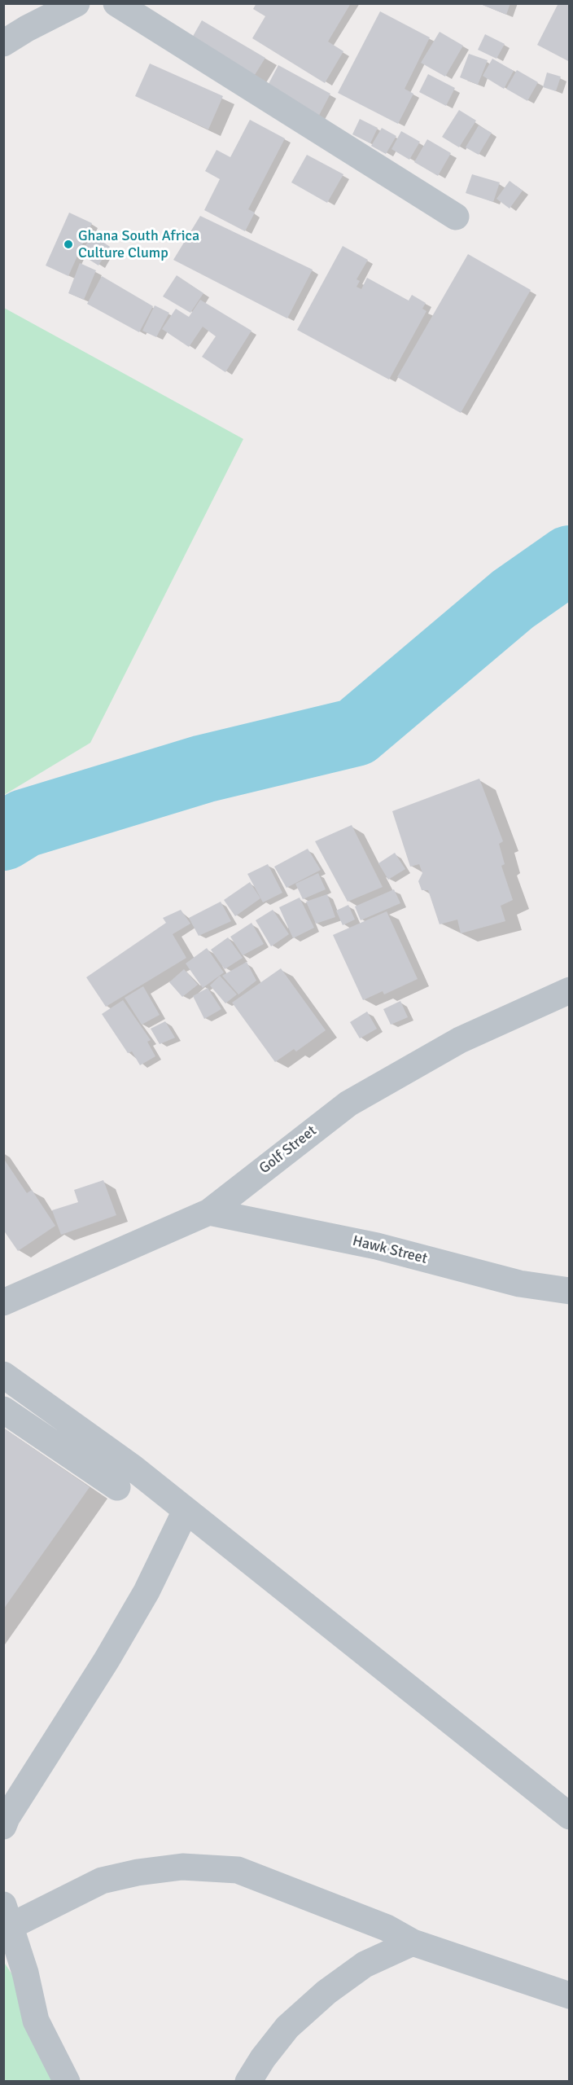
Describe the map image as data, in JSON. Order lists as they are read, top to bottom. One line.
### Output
{"streets":{"street":["Golf Street","Hawk Street"]},"crossings":[["Golf Street","Hawk Street"]],"places":["Ghana South Africa Culture Clump"]}
